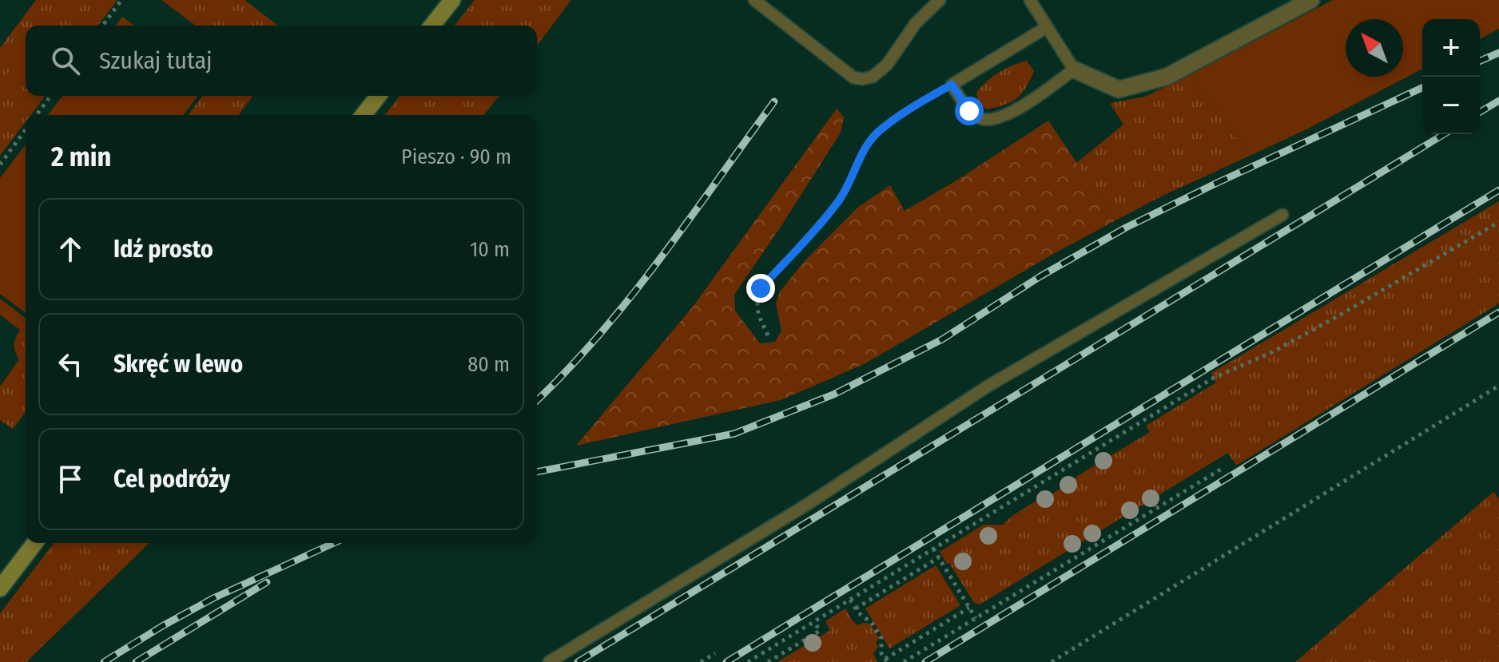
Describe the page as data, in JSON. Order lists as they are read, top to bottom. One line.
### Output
{"north":"top left","page":{"map_buttons":["+","−"],"search":"Szukaj tutaj","heading":["2 min","Pieszo · 90 m"],"list":[["Idź prosto","10 m"],["Skręć w lewo","80 m"],"Cel podróży"]}}
